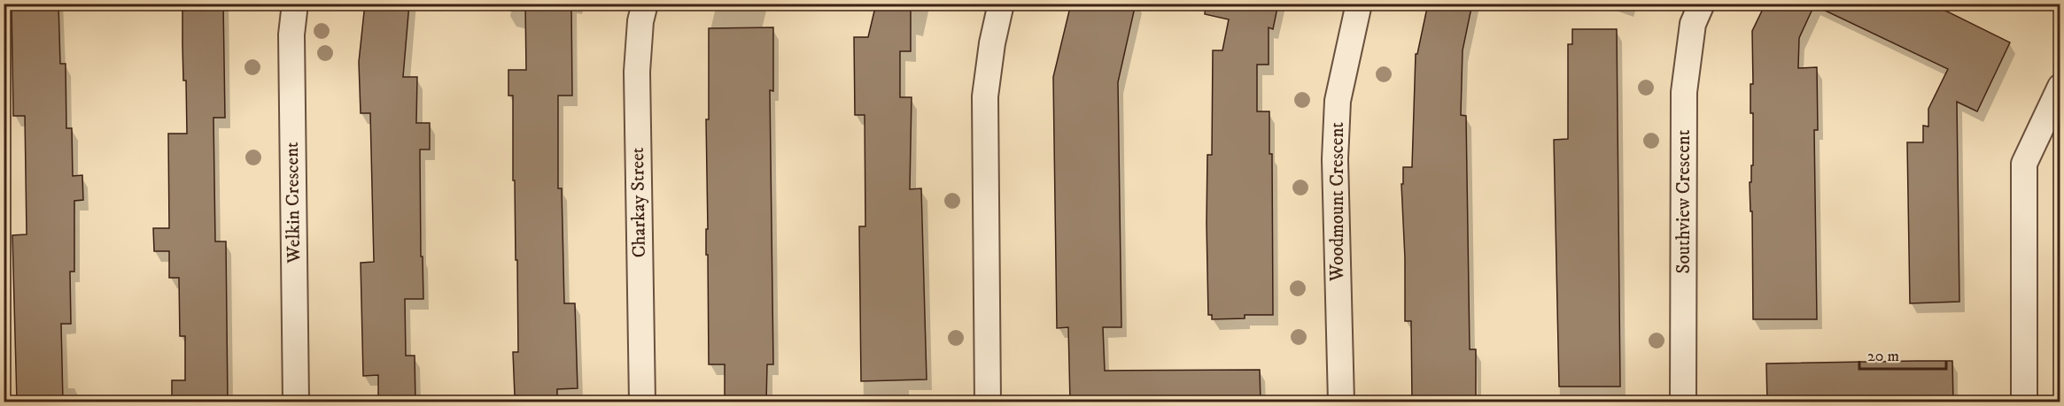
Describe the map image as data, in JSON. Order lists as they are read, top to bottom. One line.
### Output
{"streets":{"street":["Woodmount Crescent","Southview Crescent","Welkin Crescent","Charkay Street"]},"scale_bar":"20 m"}
